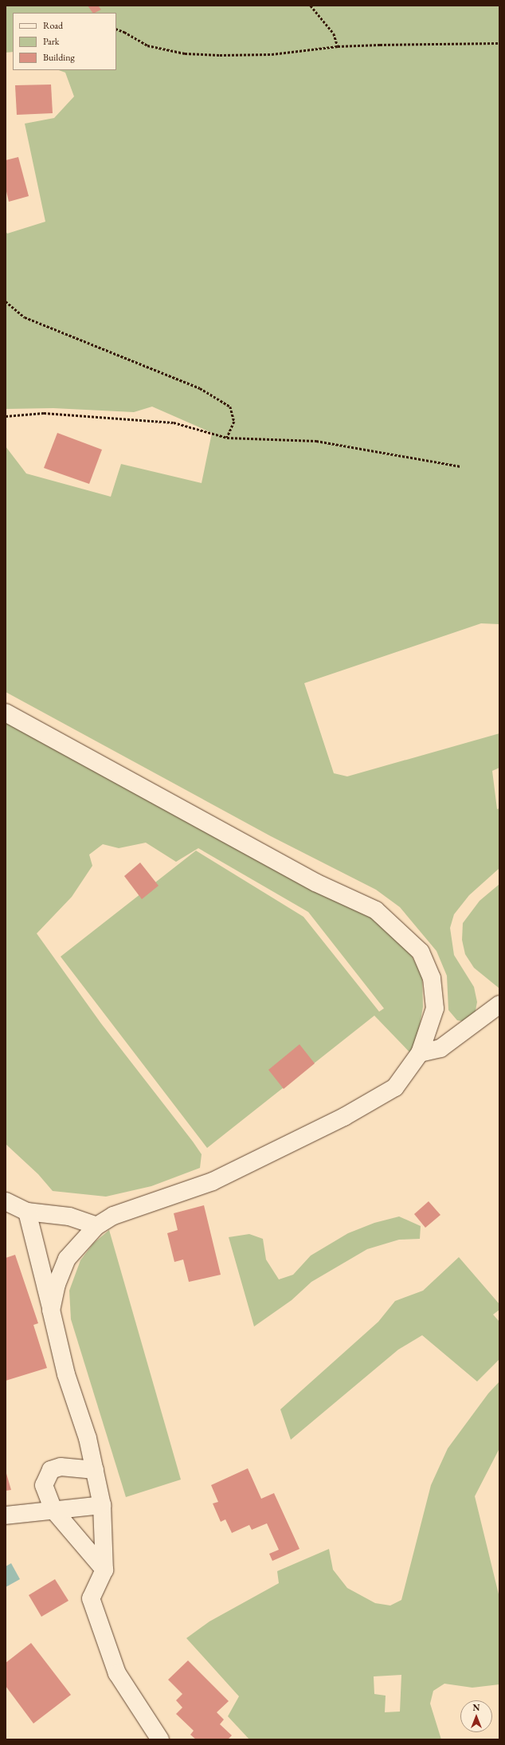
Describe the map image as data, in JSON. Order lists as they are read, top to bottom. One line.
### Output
{"legend":["Road","Park","Building"],"north":"top"}
